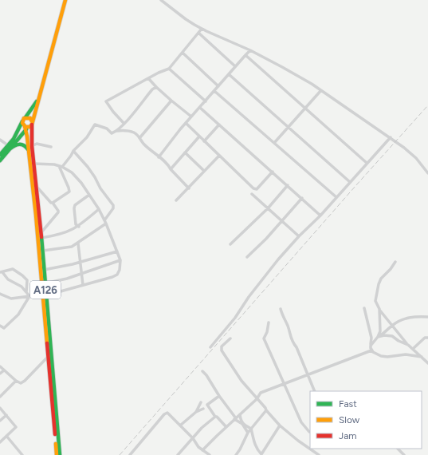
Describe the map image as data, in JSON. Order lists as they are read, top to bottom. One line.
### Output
{"streets":{"main road":["A126"]},"legend":["Fast","Slow","Jam"]}
